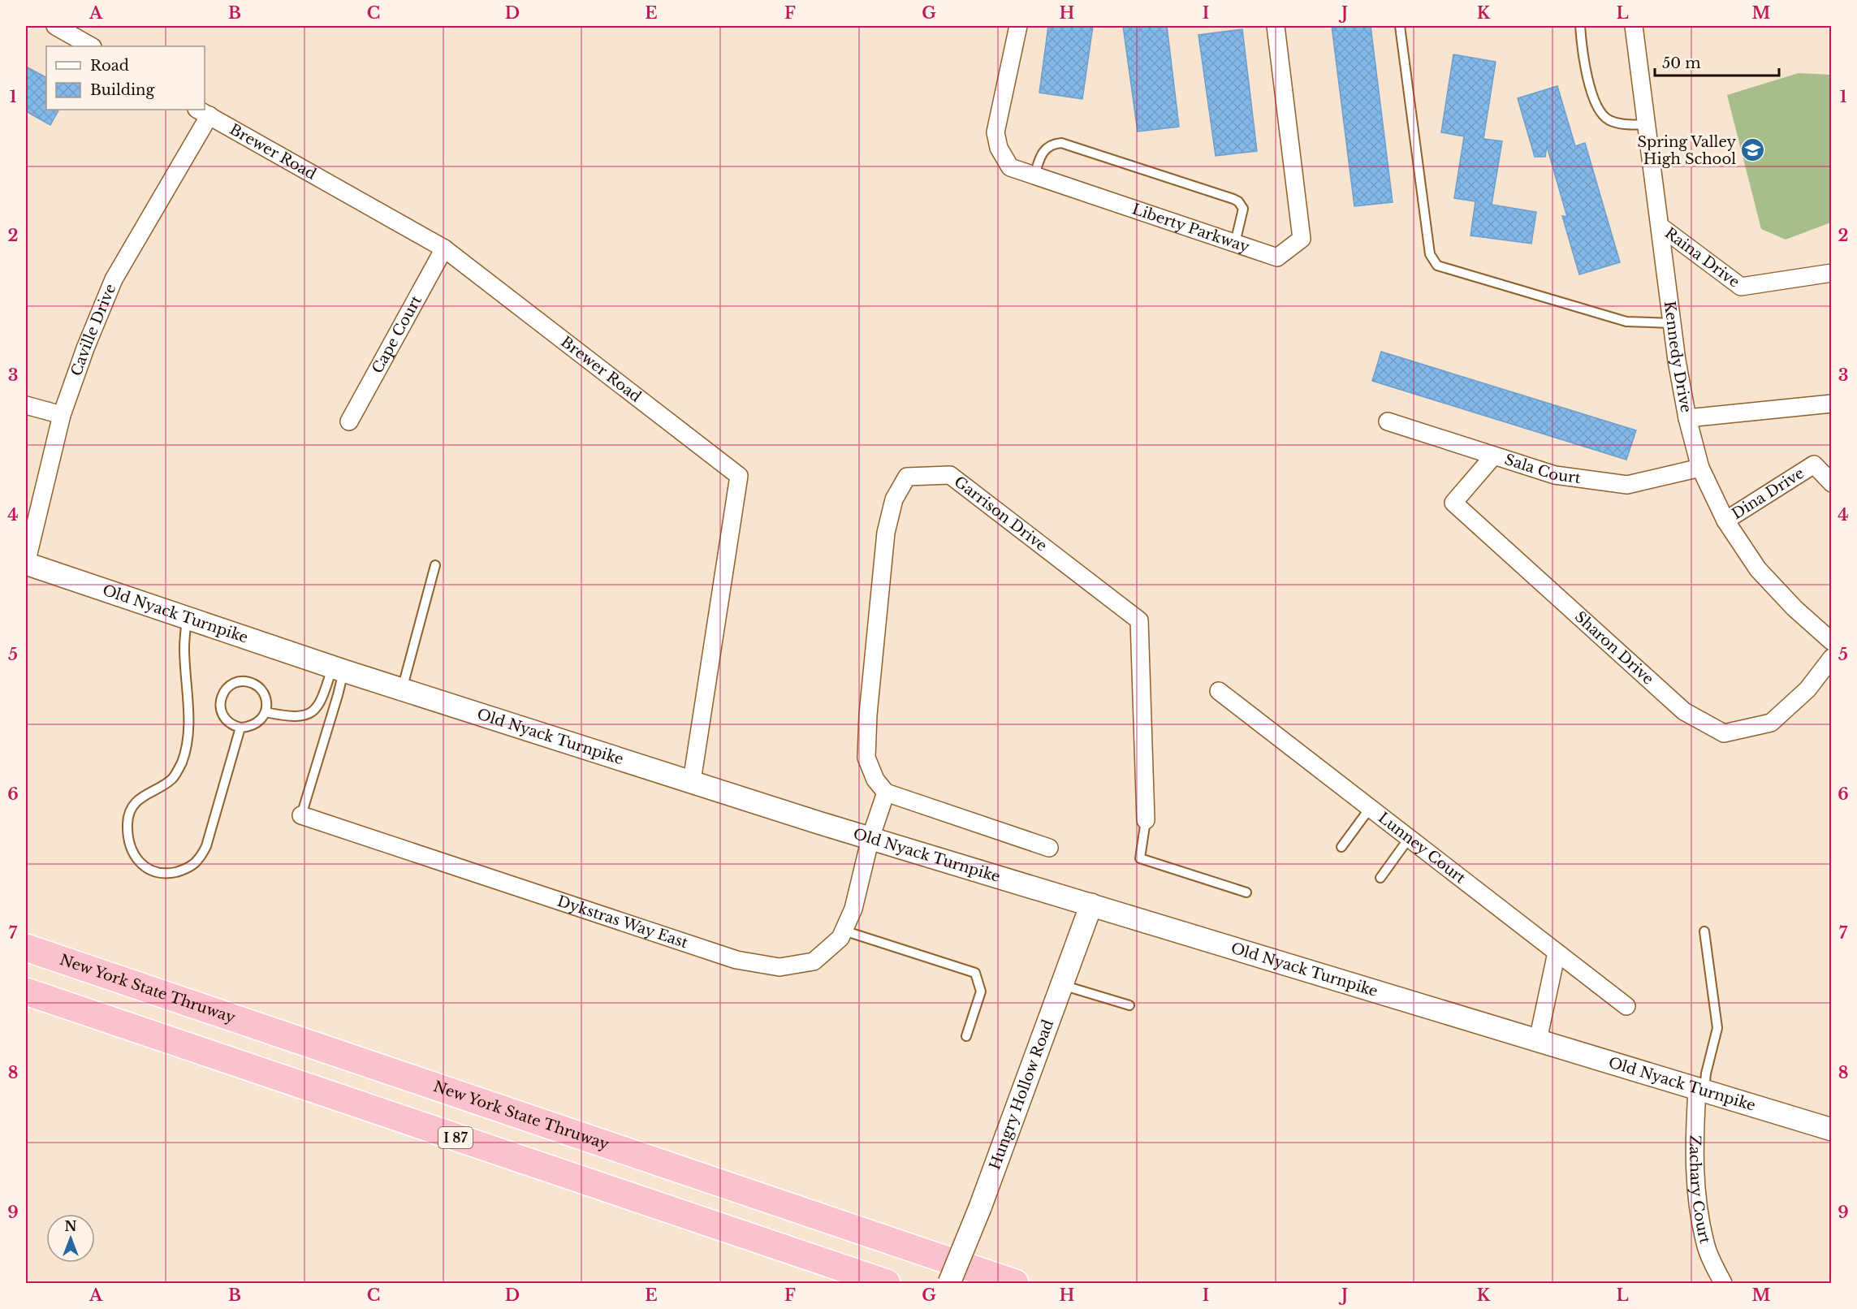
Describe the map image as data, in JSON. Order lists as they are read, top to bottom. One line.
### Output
{"streets":{"highway":["New York State Thruway","I 87"],"street":["Brewer Road","Liberty Parkway","Raina Drive","Caville Drive","Cape Court","Kennedy Drive","Sala Court","Dina Drive","Garrison Drive","Old Nyack Turnpike","Sharon Drive","Lunney Court","Dykstras Way East","Hungry Hollow Road","Zachary Court"]},"crossings":[["Brewer Road","Caville Drive"],["Brewer Road","Cape Court"],["Brewer Road","Old Nyack Turnpike"],["Raina Drive","Kennedy Drive"],["Caville Drive","Old Nyack Turnpike"],["Kennedy Drive","Sala Court"],["Kennedy Drive","Dina Drive"],["Sala Court","Sharon Drive"],["Old Nyack Turnpike","Dykstras Way East"],["Old Nyack Turnpike","Hungry Hollow Road"],["Old Nyack Turnpike","Zachary Court"]],"places":{"school or university":["Spring Valley High School"]},"legend":["Road","Building"],"scale_bar":"50 m","north":"top","grid":{"columns":["A","B","C","D","E","F","G","H","I","J","K","L","M"],"rows":["1","2","3","4","5","6","7","8","9"]}}
